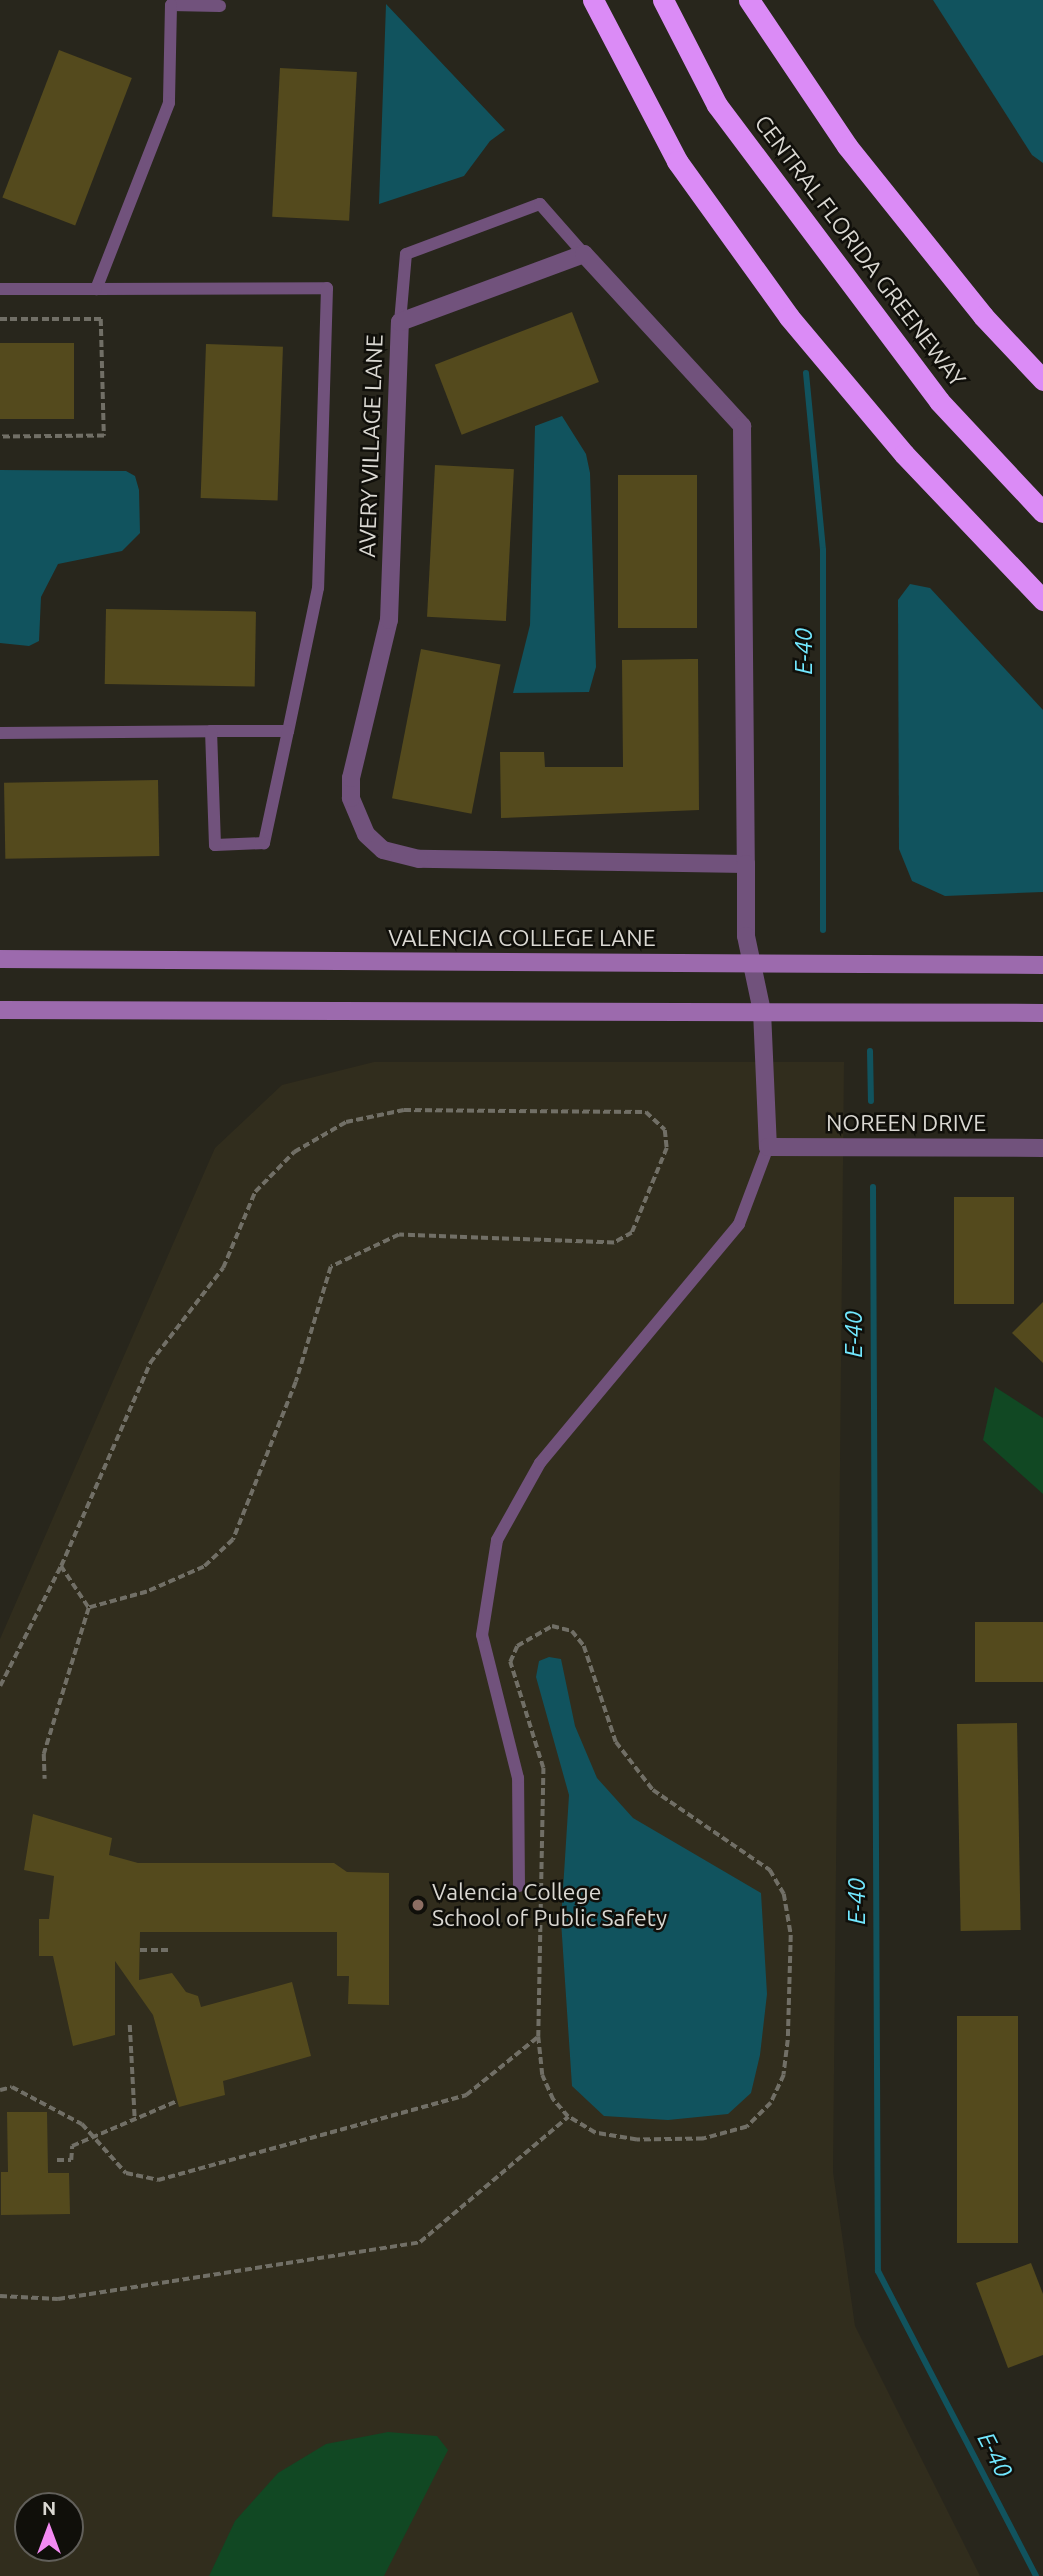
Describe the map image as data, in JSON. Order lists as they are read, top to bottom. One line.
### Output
{"streets":{"highway":["CENTRAL FLORIDA GREENEWAY"],"street":["AVERY VILLAGE LANE","VALENCIA COLLEGE LANE","NOREEN DRIVE"]},"water":["E-40"],"places":["Valencia College School of Public Safety"],"north":"top"}
